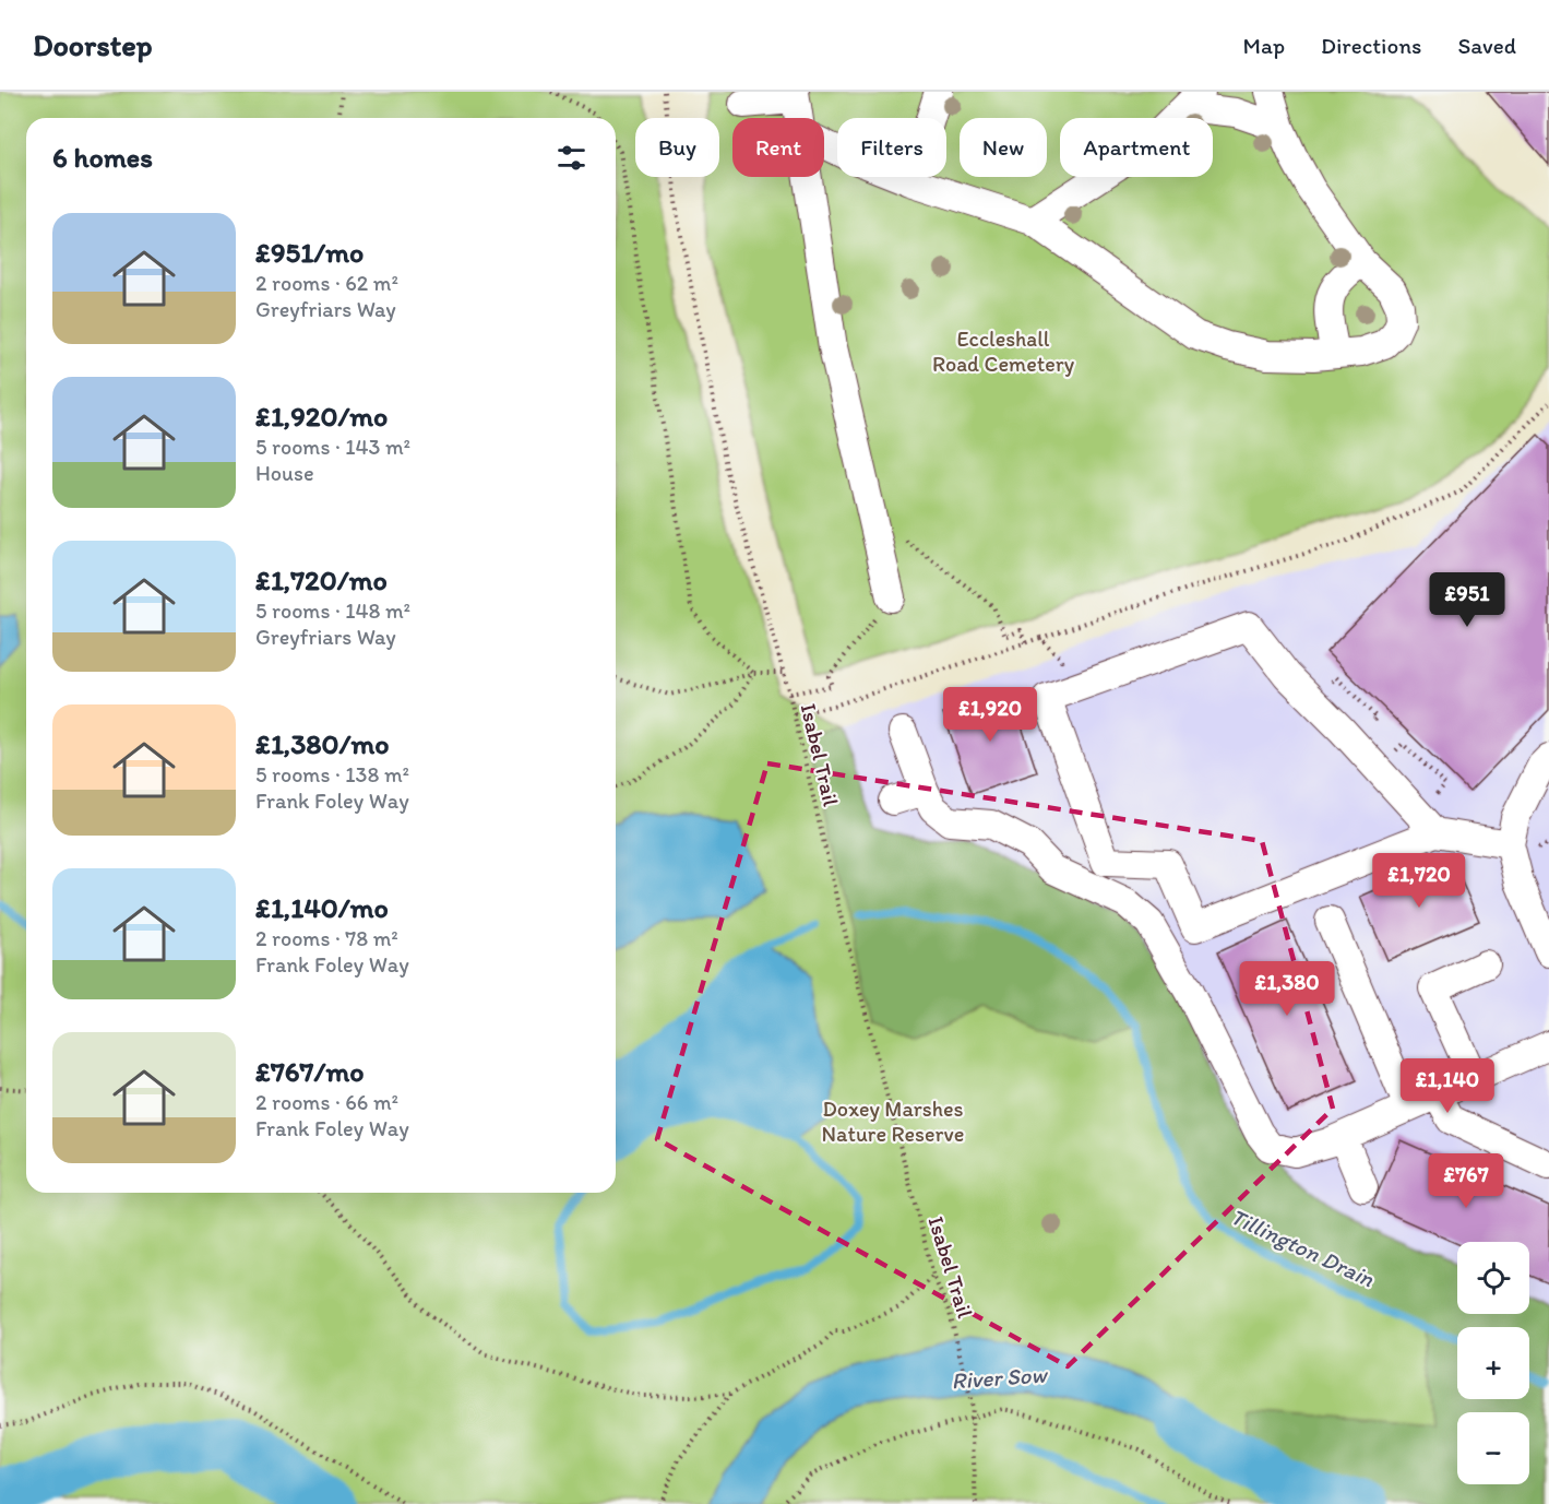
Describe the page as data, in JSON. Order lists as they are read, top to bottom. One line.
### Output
{"streets":{"path":["Isabel Trail"]},"water":["Tillington Drain","River Sow"],"parks":["Eccleshall Road Cemetery","Doxey Marshes Nature Reserve"],"page":{"header":"Doorstep","nav":["Map","Directions","Saved"],"chip":["Buy","Rent","Filters","New","Apartment"],"heading":"6 homes","list":[{"name":"£951/mo","note":"2 rooms · 62 m² · Greyfriars Way"},{"name":"£1,920/mo","note":"5 rooms · 143 m² · House"},{"name":"£1,720/mo","note":"5 rooms · 148 m² · Greyfriars Way"},{"name":"£1,380/mo","note":"5 rooms · 138 m² · Frank Foley Way"},{"name":"£1,140/mo","note":"2 rooms · 78 m² · Frank Foley Way"},{"name":"£767/mo","note":"2 rooms · 66 m² · Frank Foley Way"}],"price":["£951","£1,920","£1,720","£1,380","£1,140","£767"],"map_buttons":["+","−"]}}
